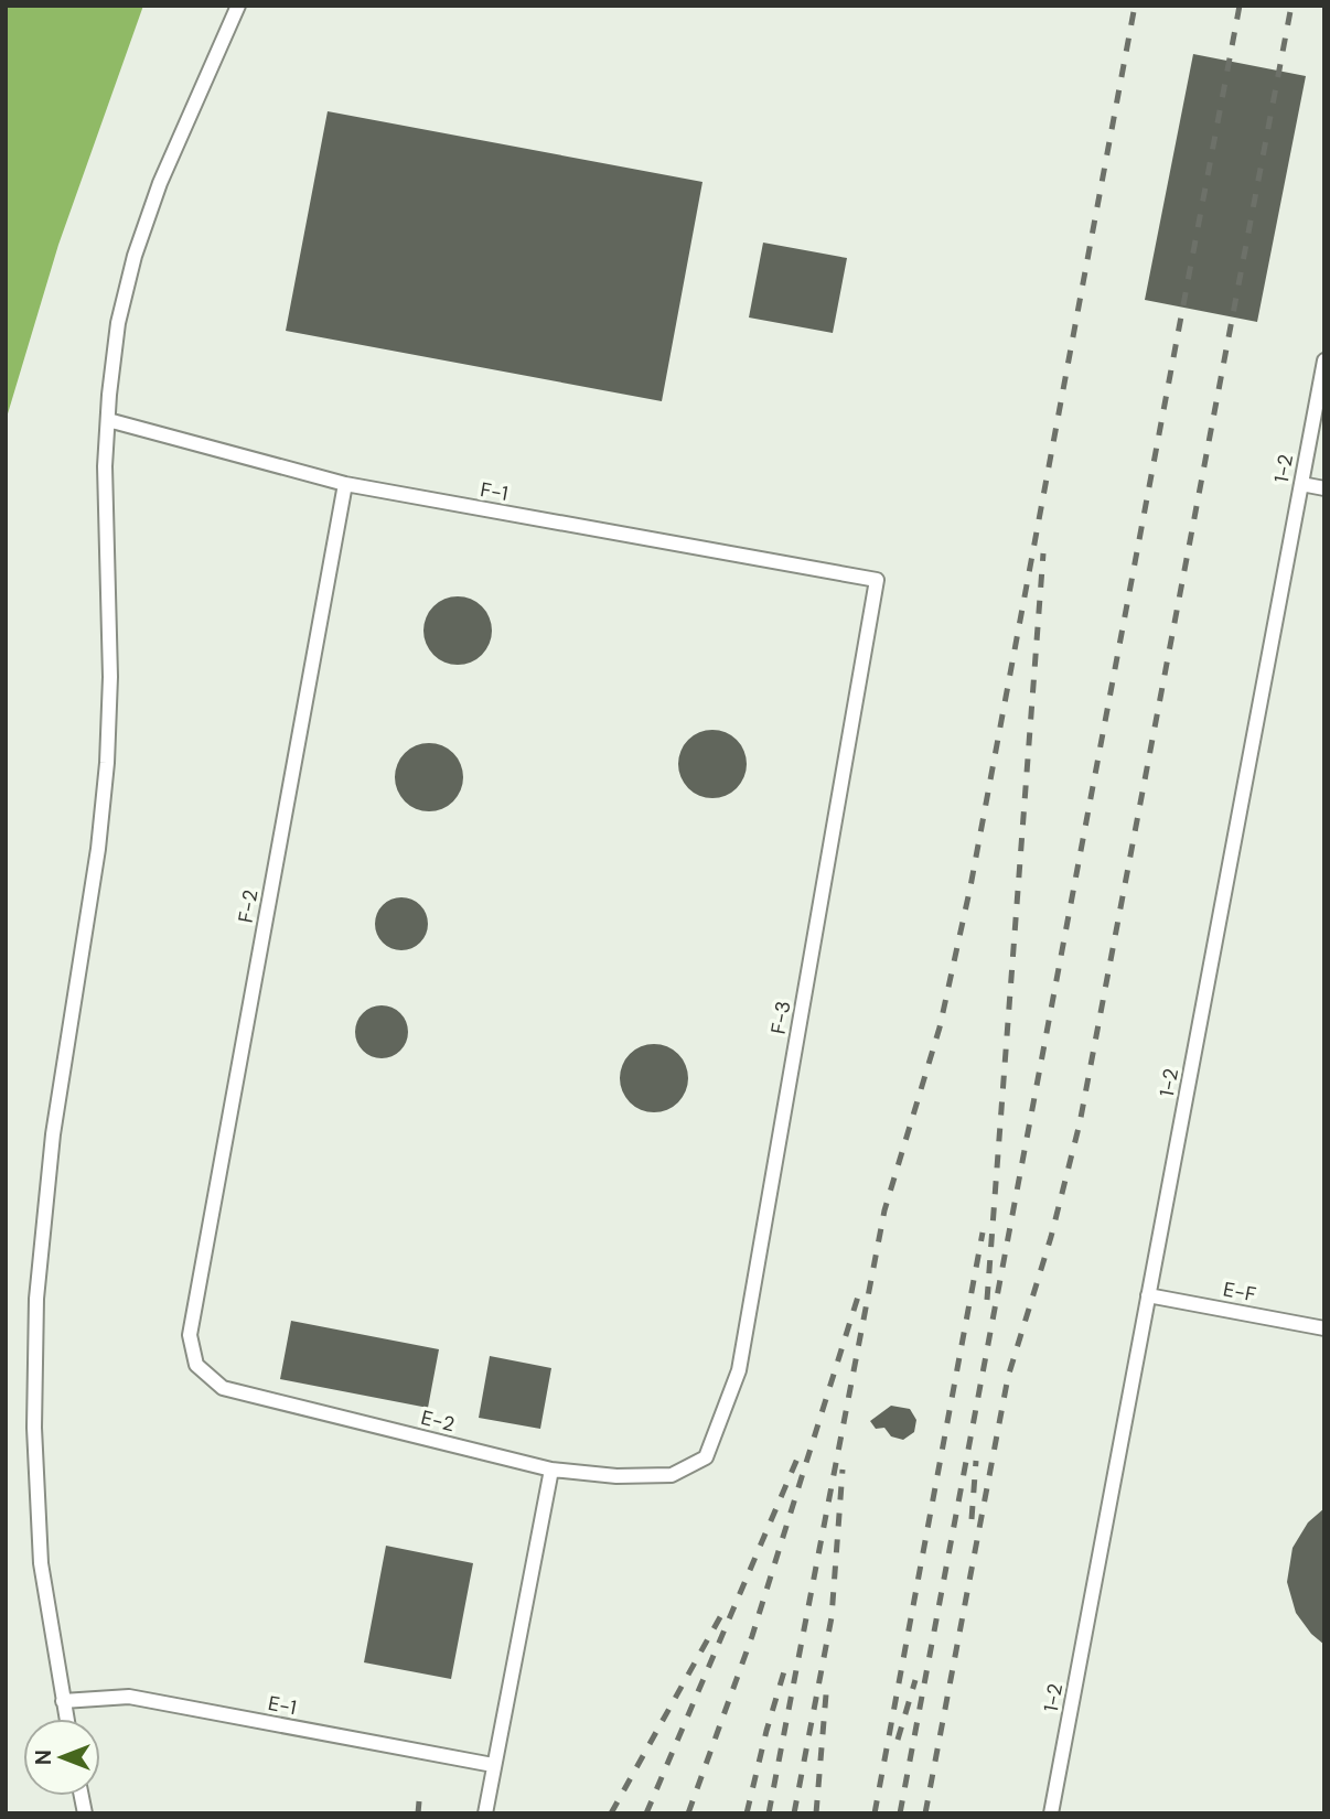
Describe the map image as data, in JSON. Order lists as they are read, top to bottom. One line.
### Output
{"streets":{"lane":["1-2","F-1","F-2","F-3","E-F","E-2","E-1"]},"crossings":[["1-2","E-F"],["F-1","F-2"],["F-1","F-3"],["F-2","E-2"],["F-3","E-2"]],"north":"left"}
